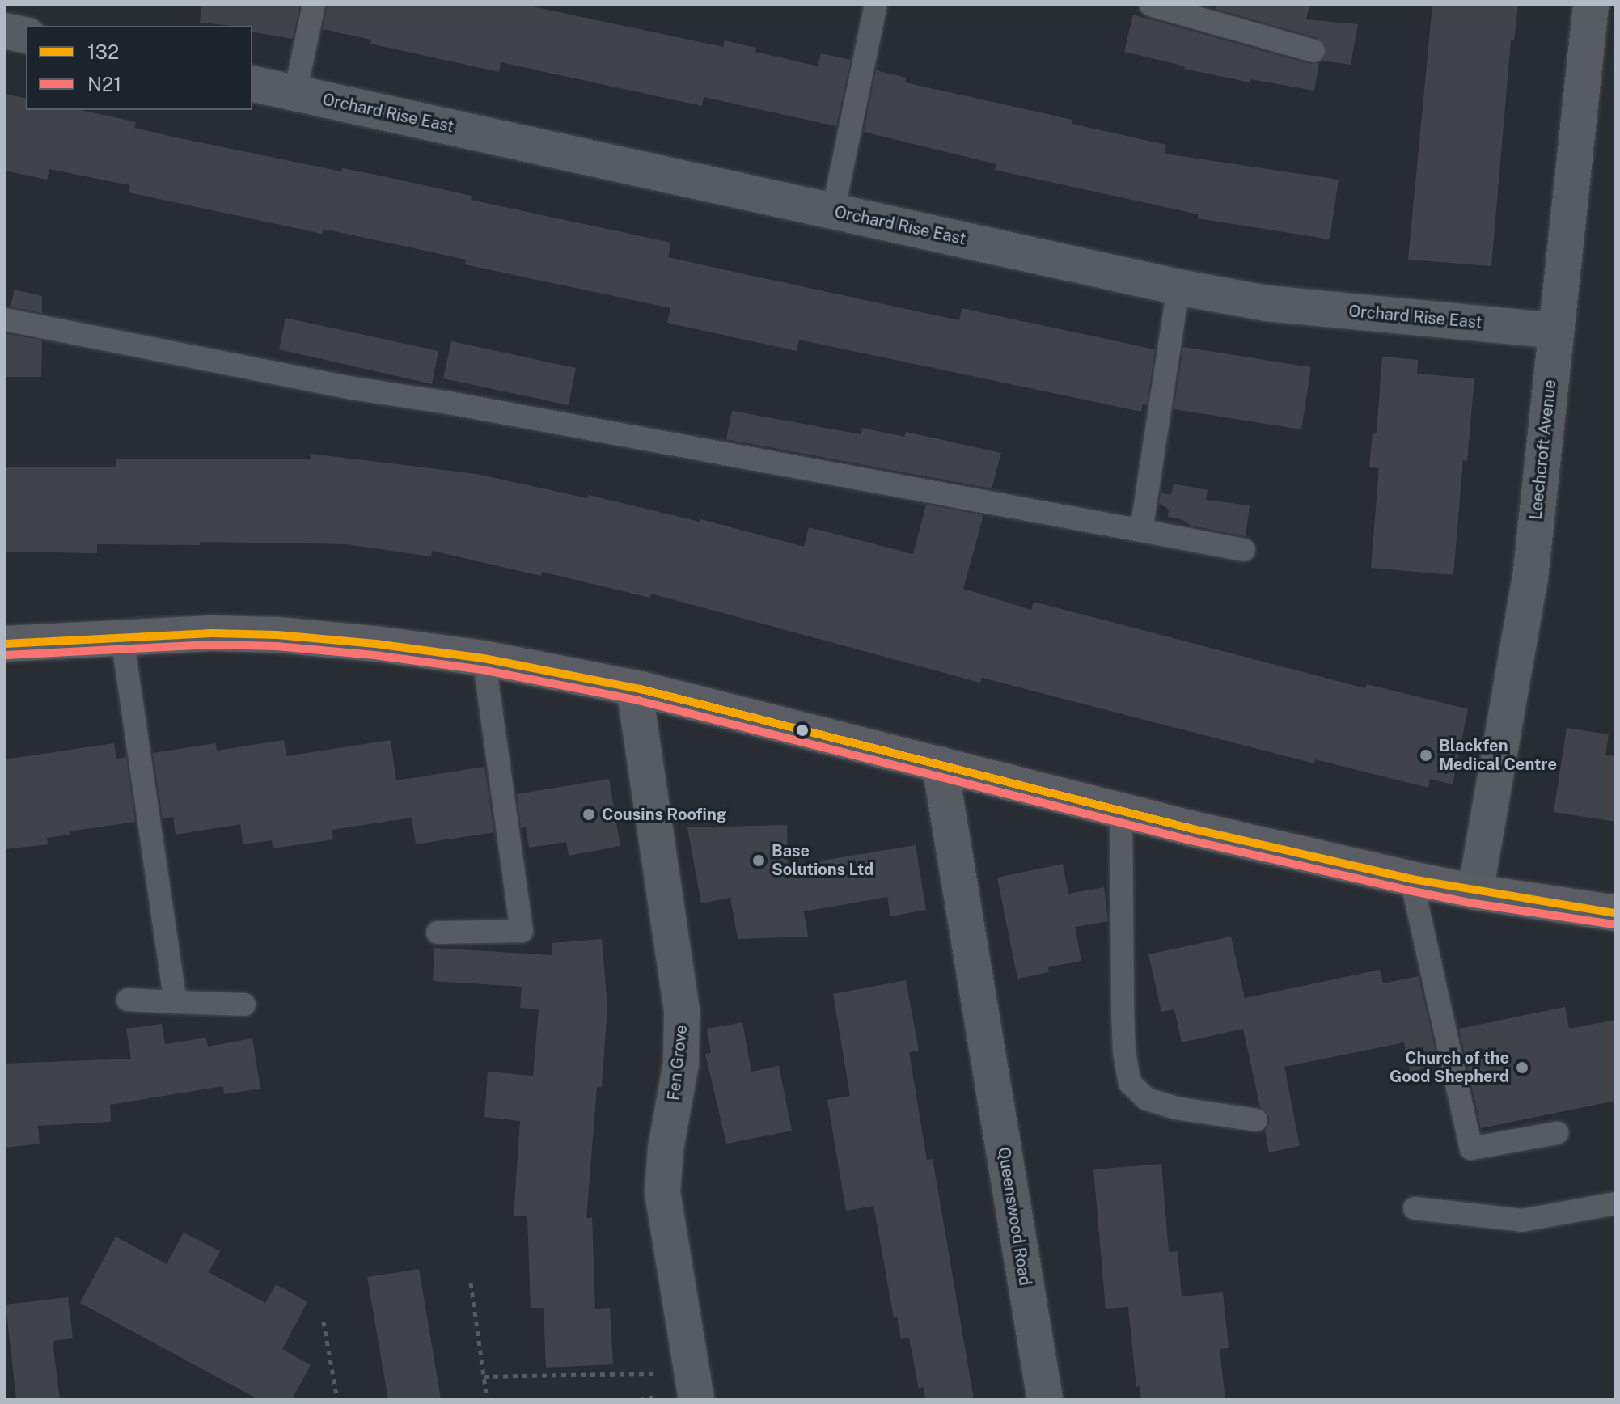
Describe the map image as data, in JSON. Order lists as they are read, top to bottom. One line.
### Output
{"streets":{"street":["Orchard Rise East","Leechcroft Avenue","Fen Grove","Queenswood Road"]},"crossings":[["Orchard Rise East","Leechcroft Avenue"]],"places":["Blackfen Medical Centre","Cousins Roofing","Base Solutions Ltd","Church of the Good Shepherd"],"lines":["transit line 132","transit line N21"],"legend":["132","N21"]}
